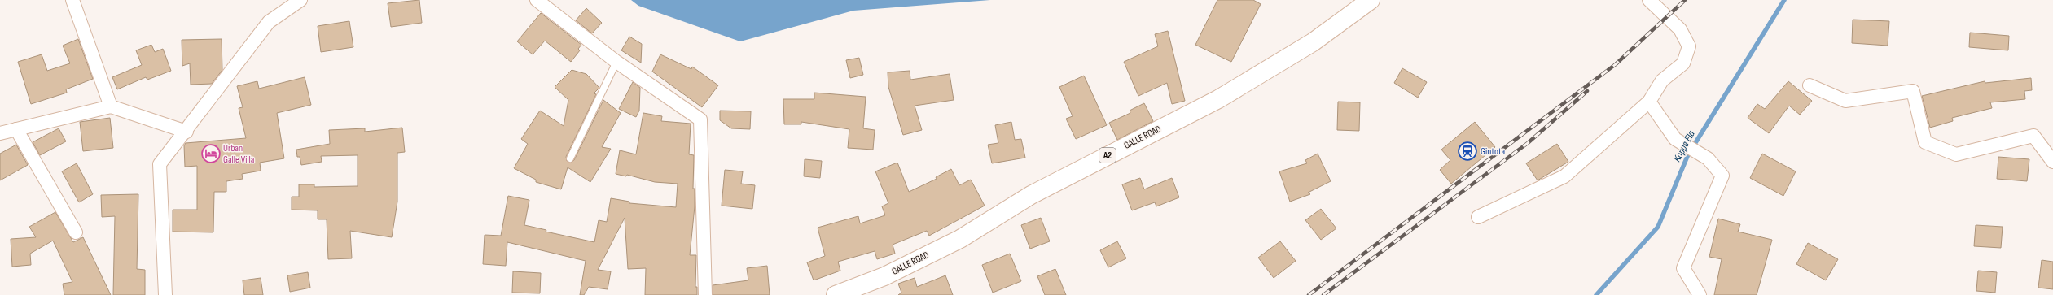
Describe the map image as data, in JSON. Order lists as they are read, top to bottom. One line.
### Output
{"streets":{"highway":["GALLE ROAD","A2"]},"water":["Koppe Ela"],"places":{"station":["Gintota"],"hotel":["Urban Galle Villa"]}}
